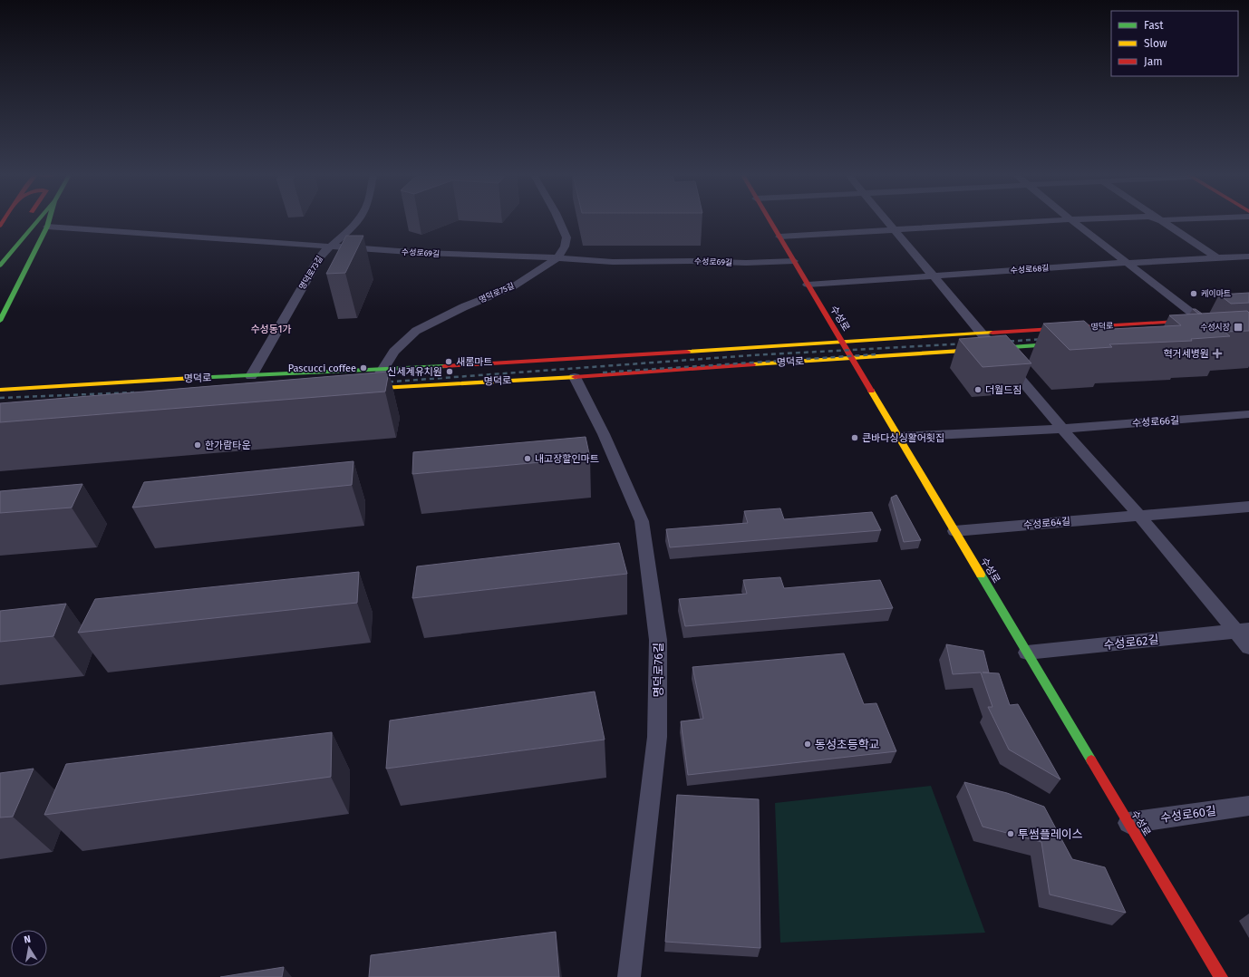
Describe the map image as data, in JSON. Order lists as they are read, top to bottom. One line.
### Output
{"streets":{"main road":["수성로","명덕로"],"street":["수성로69길","수성로68길","명덕로73길","명덕로75길","수성로66길","수성로64길","수성로62길","명덕로76길","수성로60길"]},"crossings":[["수성로69길","명덕로73길"],["수성로69길","명덕로75길"],["수성로69길","수성로"],["수성로68길","수성로"],["명덕로73길","명덕로"],["명덕로75길","명덕로"],["수성로","명덕로"],["수성로","수성로66길"],["수성로","수성로64길"],["수성로","수성로62길"],["수성로","수성로60길"],["명덕로","명덕로76길"]],"districts":["수성동1가"],"places":{"other":["케이마트","새롬마트","Pascucci coffee","신세계유치원","더월드짐","큰바다싱싱활어횟집","한가람타운","내고장할인마트","동성초등학교","투썸플레이스"],"transit":["수성시장"],"health":["혁거세병원"]},"legend":["Fast","Slow","Jam"],"north":"top"}
